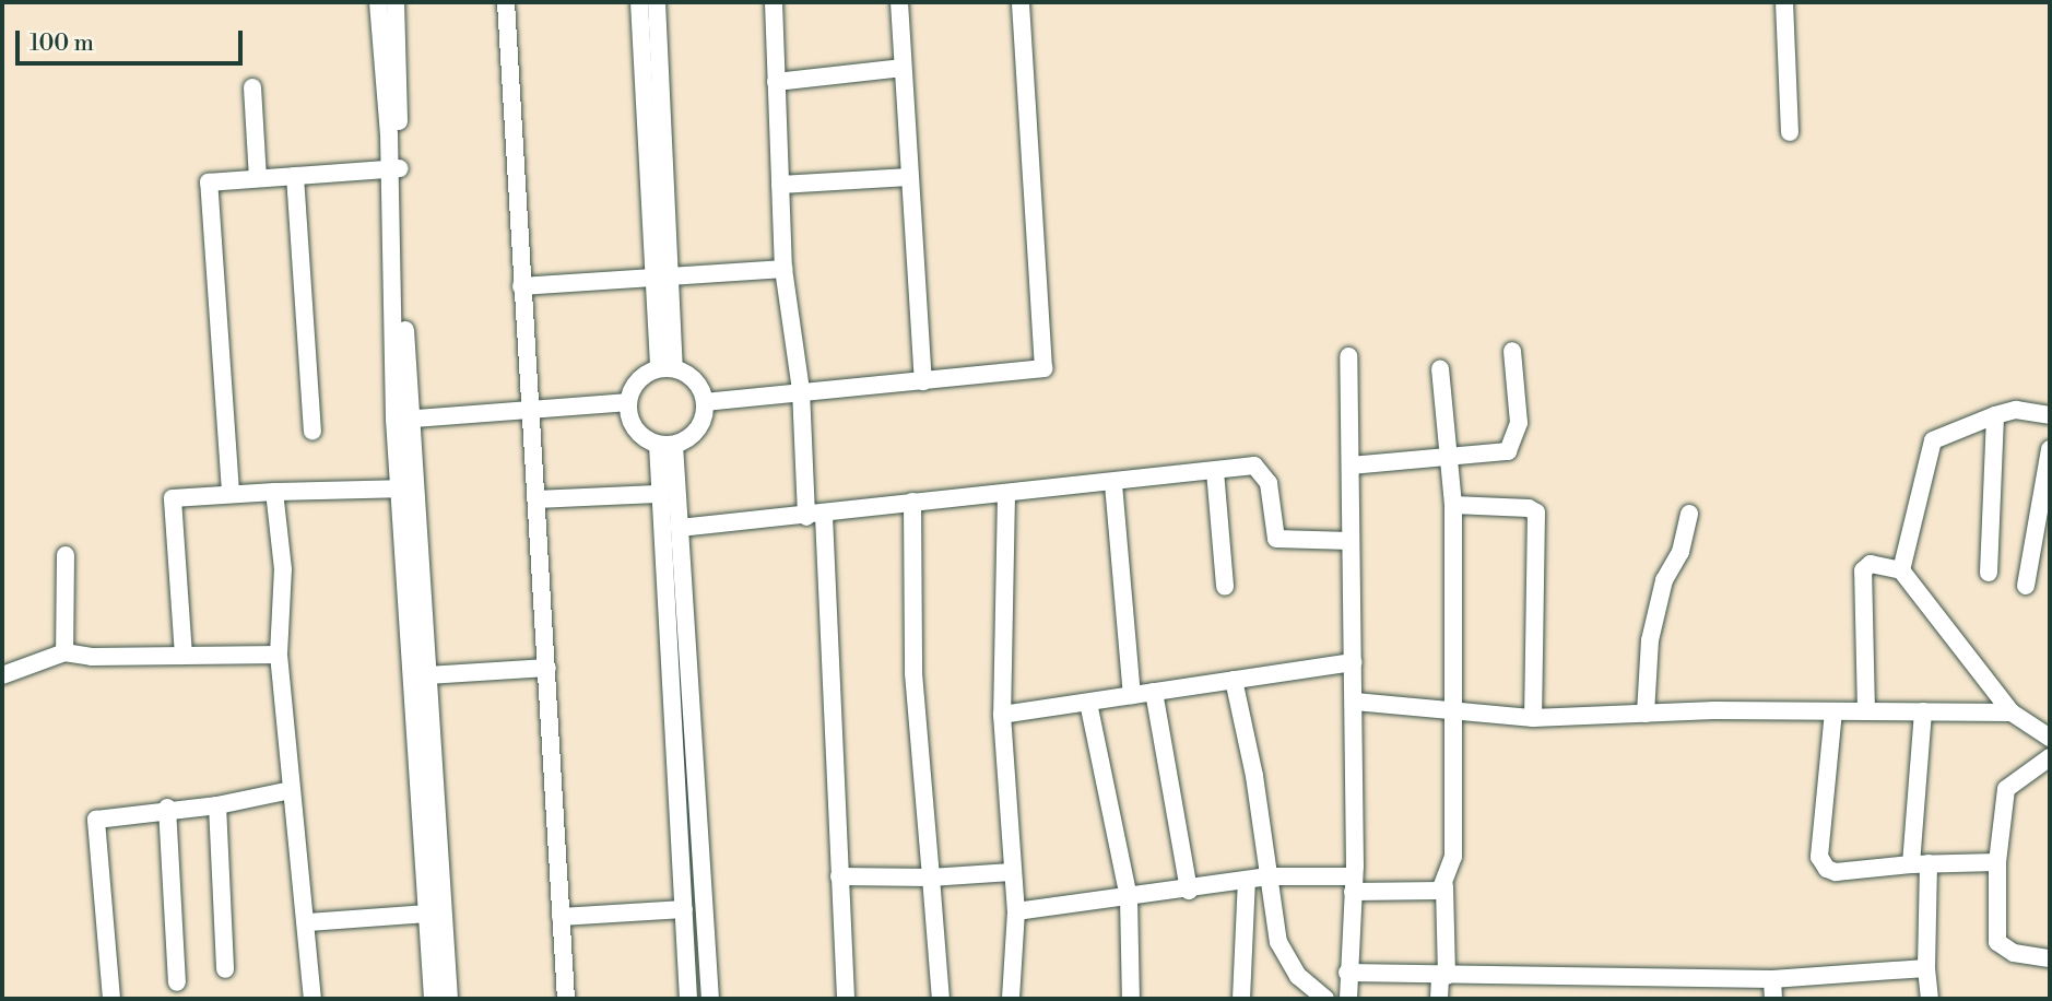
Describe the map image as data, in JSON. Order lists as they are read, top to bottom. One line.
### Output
{"scale_bar":"100 m"}
